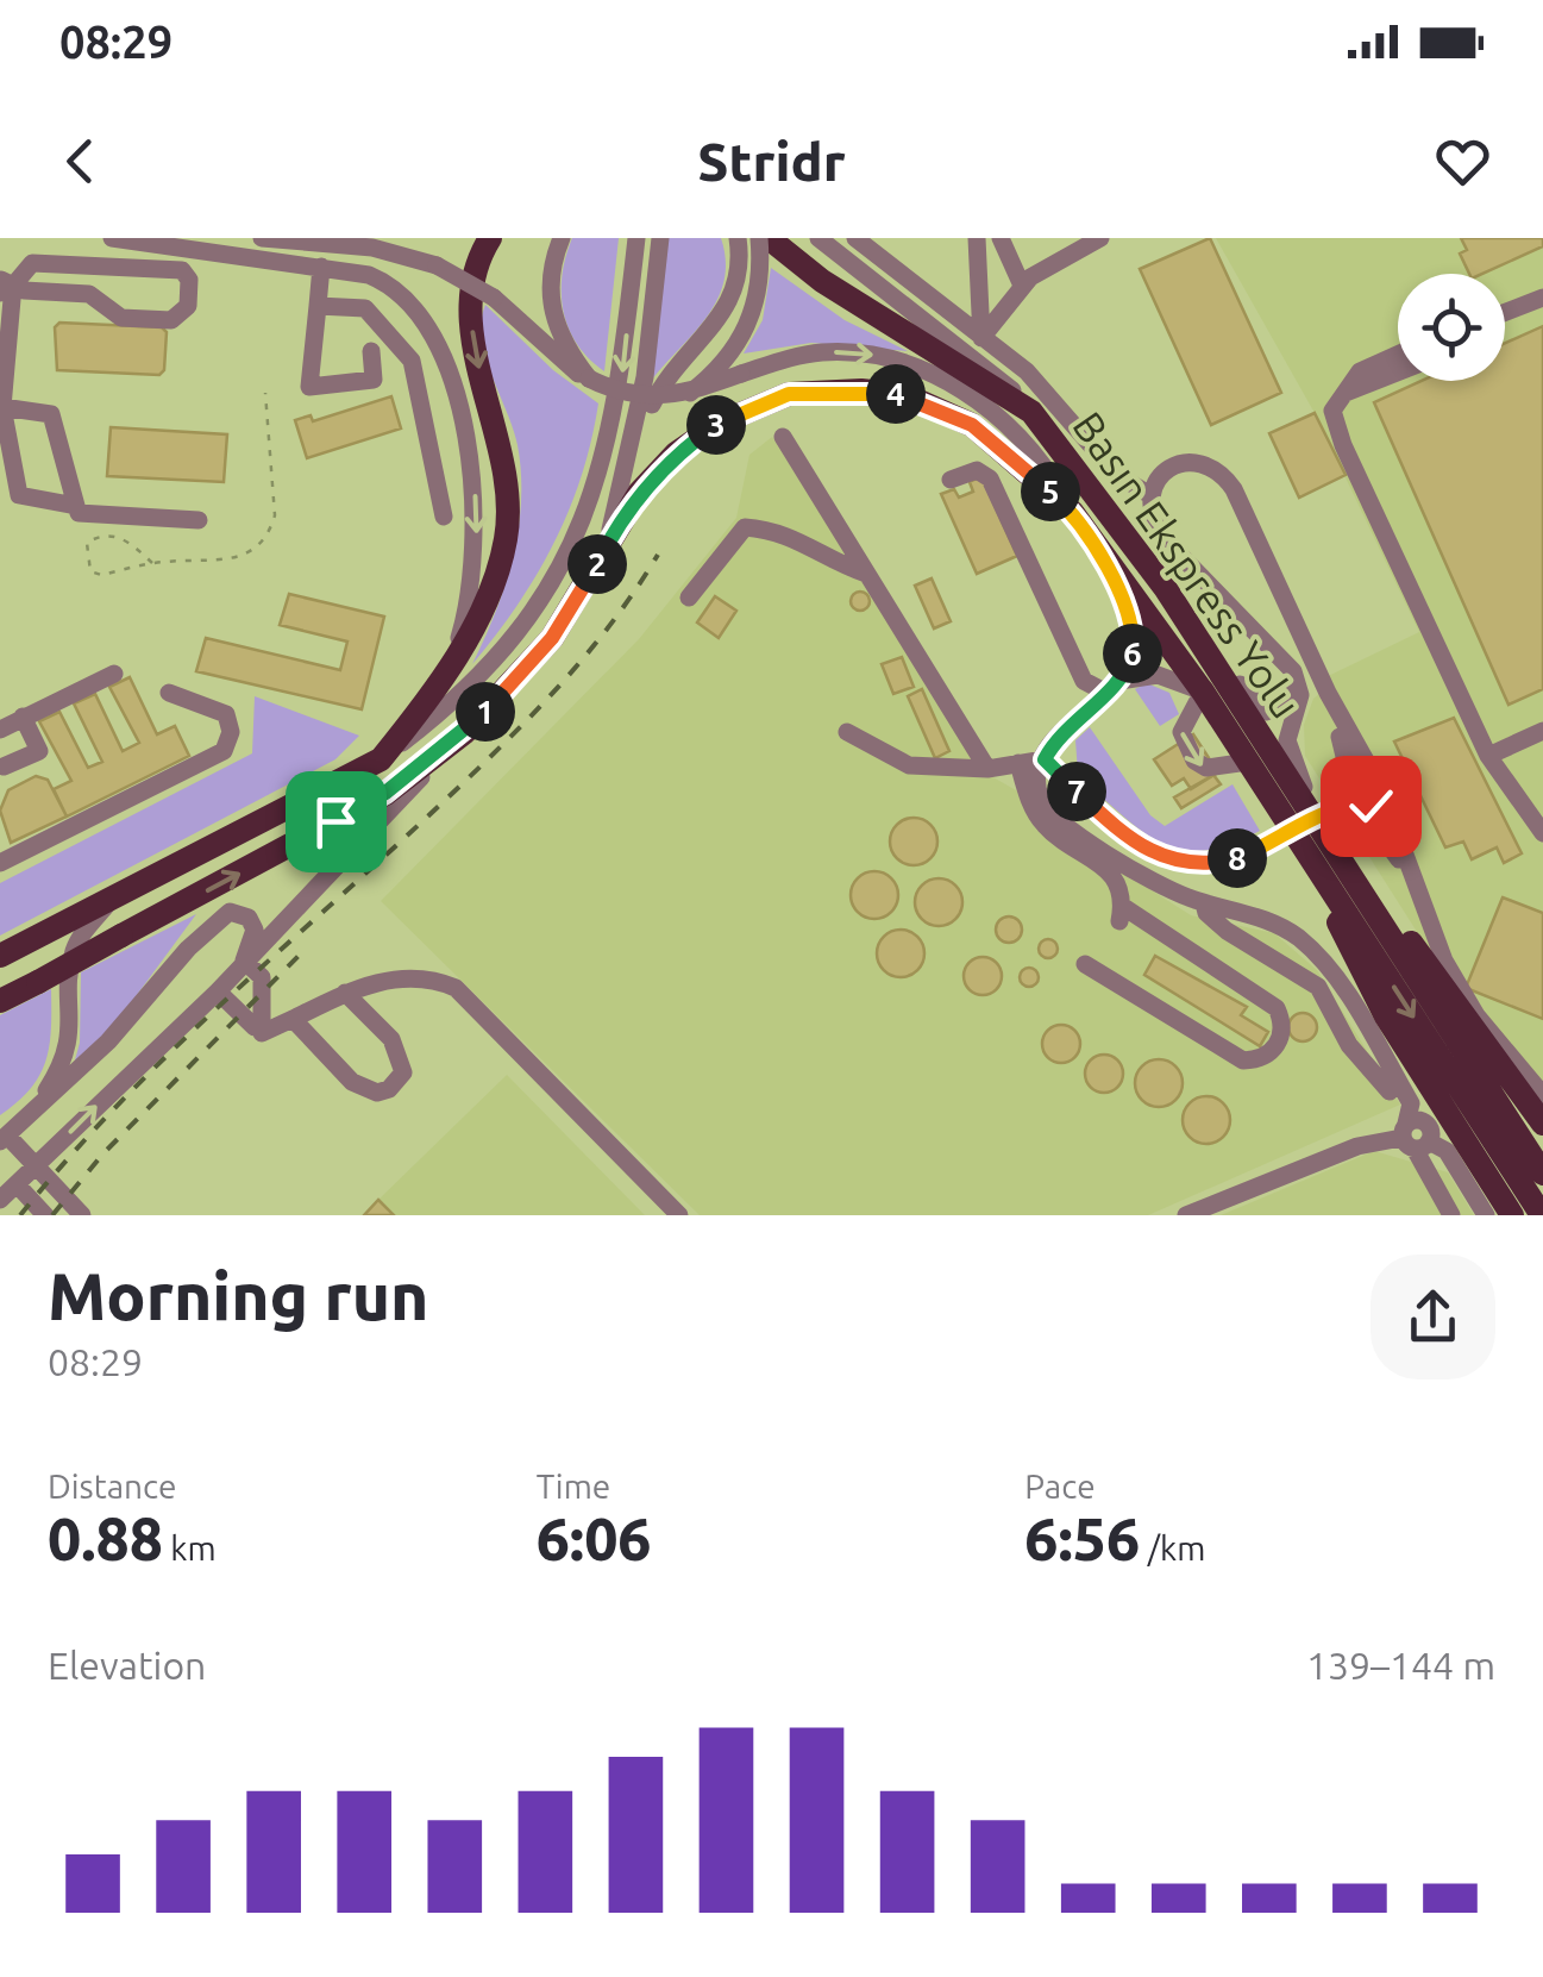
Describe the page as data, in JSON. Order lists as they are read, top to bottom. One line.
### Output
{"streets":{"main road":["Basın Ekspress Yolu"]},"page":{"status":"08:29","header":"Stridr","pins":["4","3","5","2","6","1","7","8"],"heading":["Morning run","08:29"],"stats":[["Distance","0.88 km"],["Time","6:06"],["Pace","6:56 /km"]],"chart":["Elevation","139–144 m"]}}
